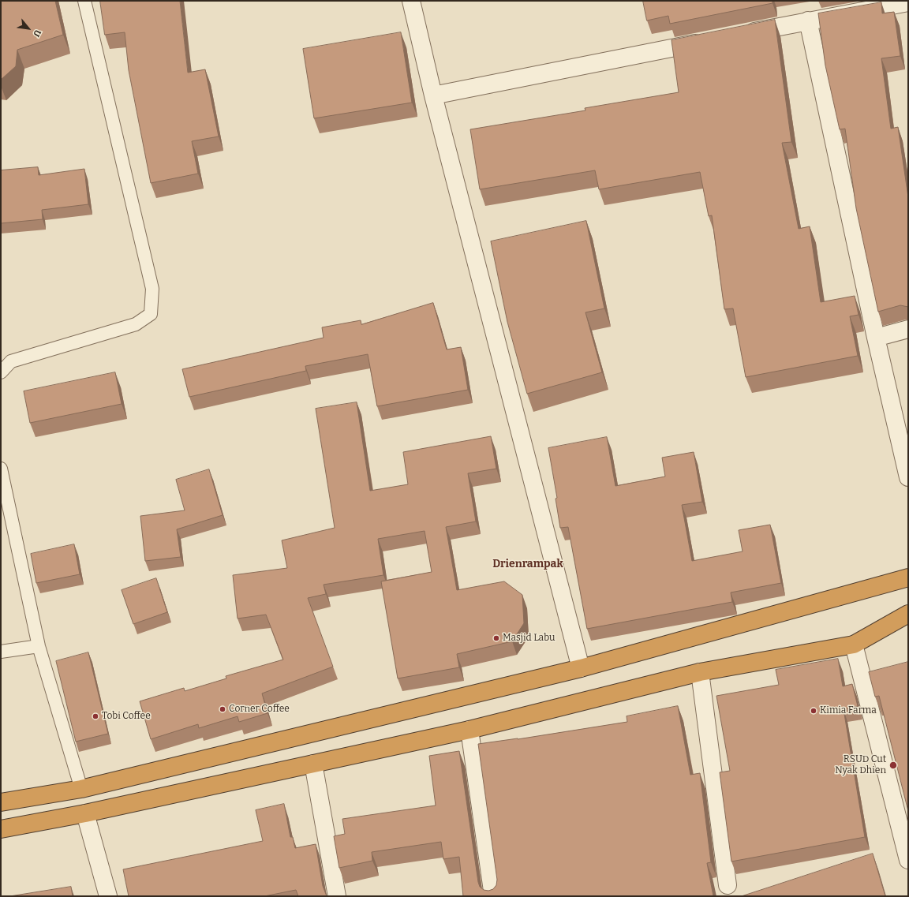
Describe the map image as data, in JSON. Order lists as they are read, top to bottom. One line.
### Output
{"districts":["Drienrampak"],"places":["Masjid Labu","Corner Coffee","Kimia Farma","Tobi Coffee","RSUD Cut Nyak Dhien"],"north":"bottom right"}
